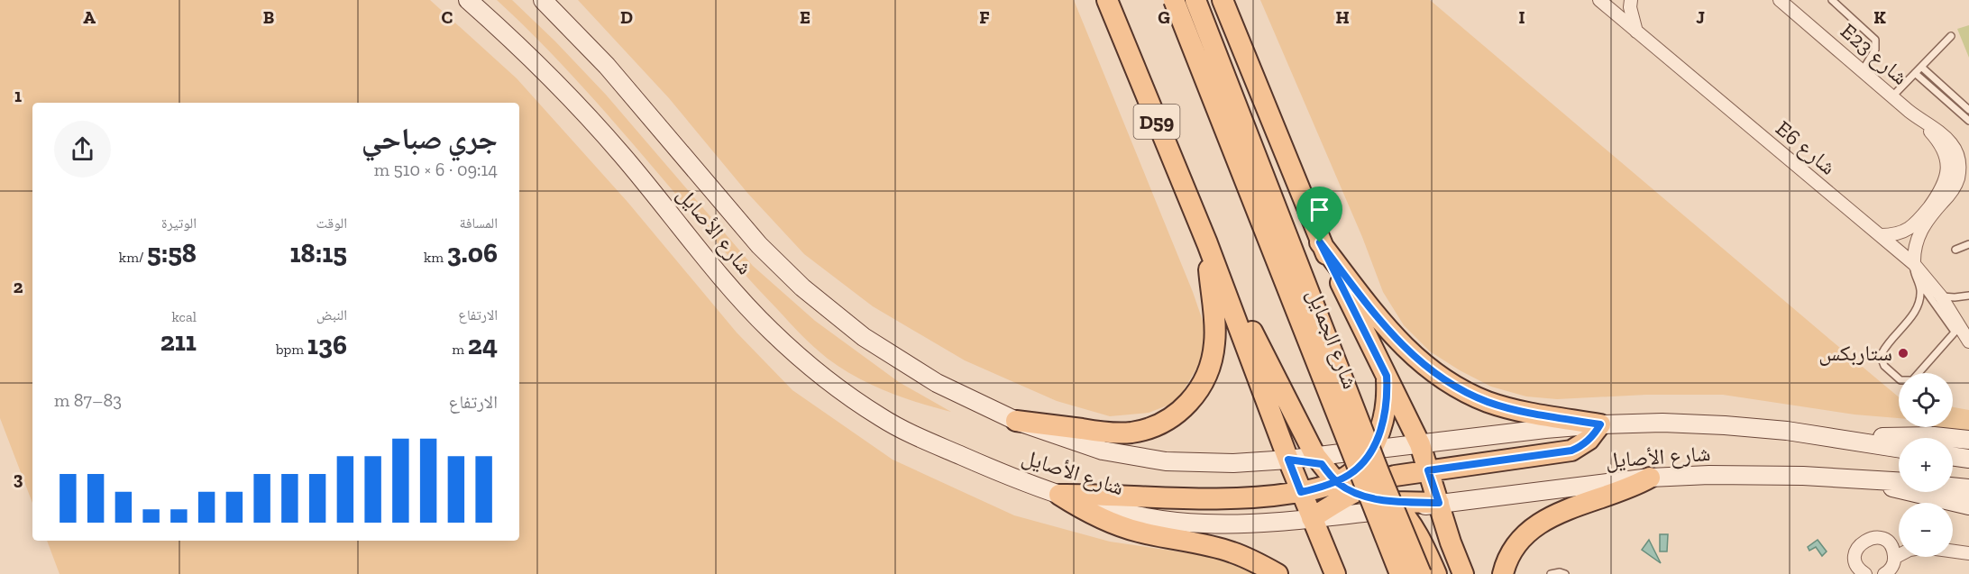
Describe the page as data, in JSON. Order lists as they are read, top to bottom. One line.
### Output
{"streets":{"main road":["D59","شارع الأصايل","شارع الجمايل"],"street":["E23 شارع","E6 شارع"]},"crossings":[["E23 شارع","E6 شارع"],["D59","شارع الأصايل"]],"places":["ستاربكس"],"page":{"heading":["جري صباحي","09:14 · 6 × 510 m"],"stats":[["المسافة","3.06 km"],["الوقت","18:15"],["الوتيرة","5:58 /km"],["الارتفاع","24 m"],["النبض","136 bpm"],["kcal","211"]],"map_buttons":["+","−"],"chart":["الارتفاع","83–87 m"]},"grid":{"columns":["A","B","C","D","E","F","G","H","I","J","K"],"rows":["1","2","3"]}}
